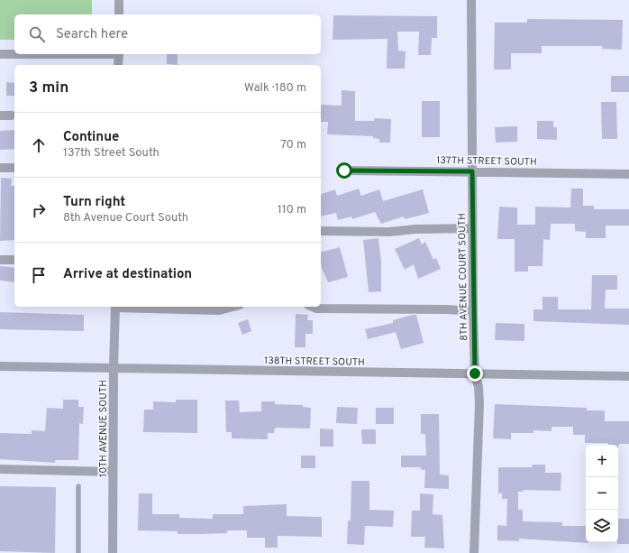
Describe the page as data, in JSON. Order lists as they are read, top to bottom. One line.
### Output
{"streets":{"street":["137TH STREET SOUTH","8TH AVENUE COURT SOUTH","138TH STREET SOUTH","10TH AVENUE SOUTH"]},"crossings":[["137TH STREET SOUTH","8TH AVENUE COURT SOUTH"],["8TH AVENUE COURT SOUTH","138TH STREET SOUTH"],["138TH STREET SOUTH","10TH AVENUE SOUTH"]],"page":{"search":"Search here","heading":["3 min","Walk · 180 m"],"list":[["Continue","137th Street South","70 m"],["Turn right","8th Avenue Court South","110 m"],"Arrive at destination"],"map_buttons":["+","−"]}}
